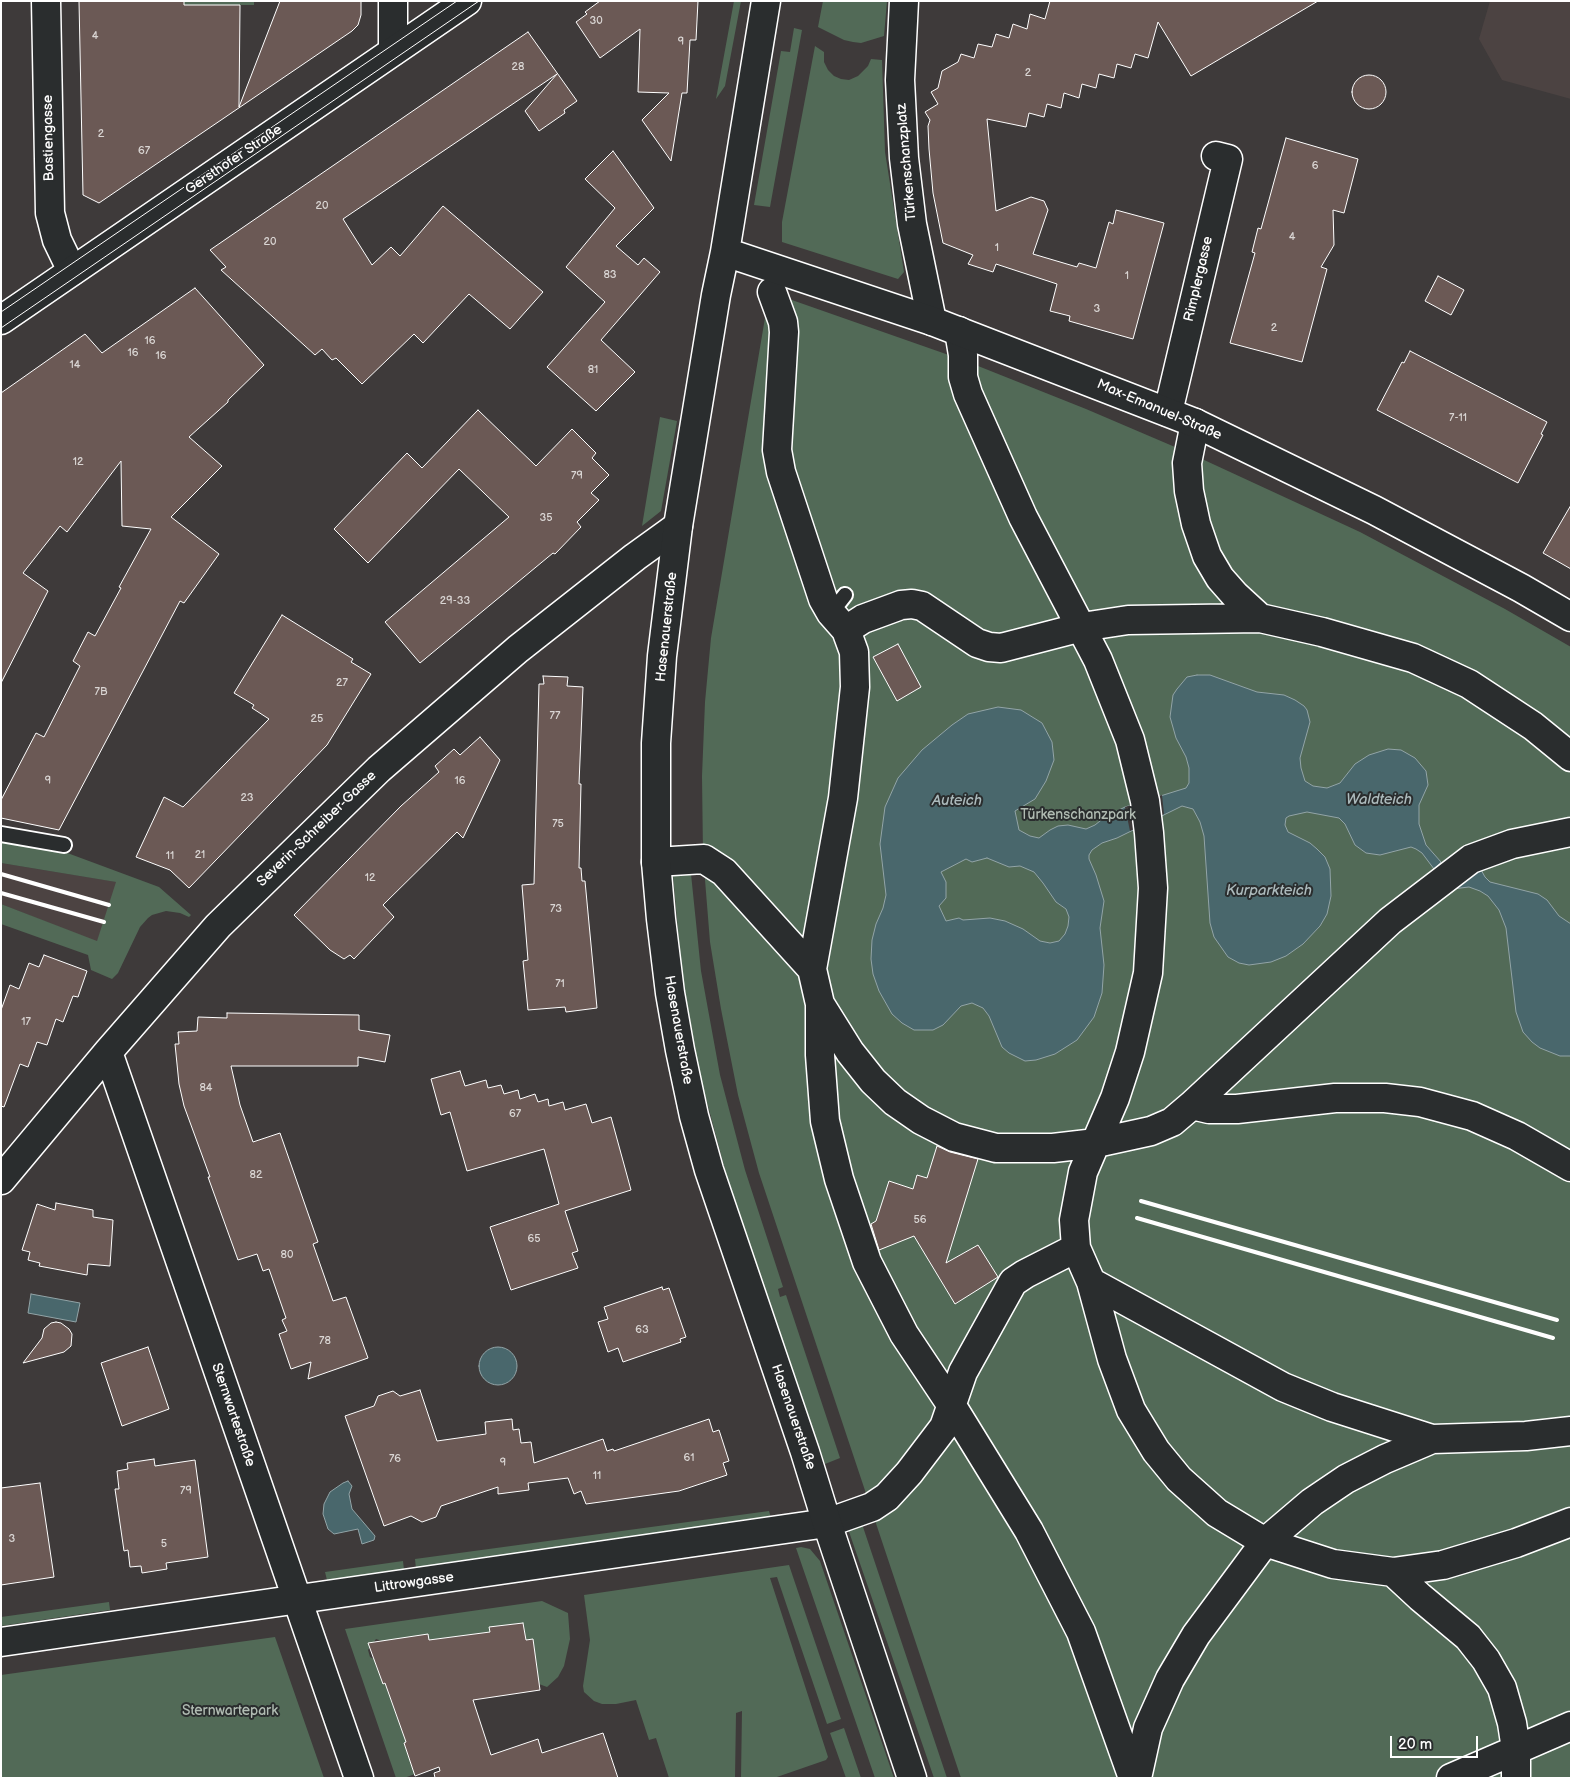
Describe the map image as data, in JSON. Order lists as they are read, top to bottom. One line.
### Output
{"streets":{"street":["Bastiengasse","Gersthofer Straße","Türkenschanzplatz","Rimplergasse","Max-Emanuel-Straße","Hasenauerstraße","Severin-Schreiber-Gasse","Sternwartestraße","Littrowgasse"]},"crossings":[["Bastiengasse","Gersthofer Straße"],["Türkenschanzplatz","Max-Emanuel-Straße"],["Rimplergasse","Max-Emanuel-Straße"],["Max-Emanuel-Straße","Hasenauerstraße"],["Hasenauerstraße","Severin-Schreiber-Gasse"],["Hasenauerstraße","Littrowgasse"],["Severin-Schreiber-Gasse","Sternwartestraße"],["Sternwartestraße","Littrowgasse"]],"water":["Waldteich","Auteich","Kurparkteich"],"parks":["Türkenschanzpark","Sternwartepark"],"house_numbers":["30","4","9","28","2","2","67","6","20","4","20","1","83","1","3","2","16","16","16","14","81","7-11","12","79","35","29-33","27","7B","77","25","9","16","23","75","21","11","12","73","71","17","84","67","82","56","65","80","63","78","61","76","9","11","79","3","5"],"scale_bar":"20 m"}
